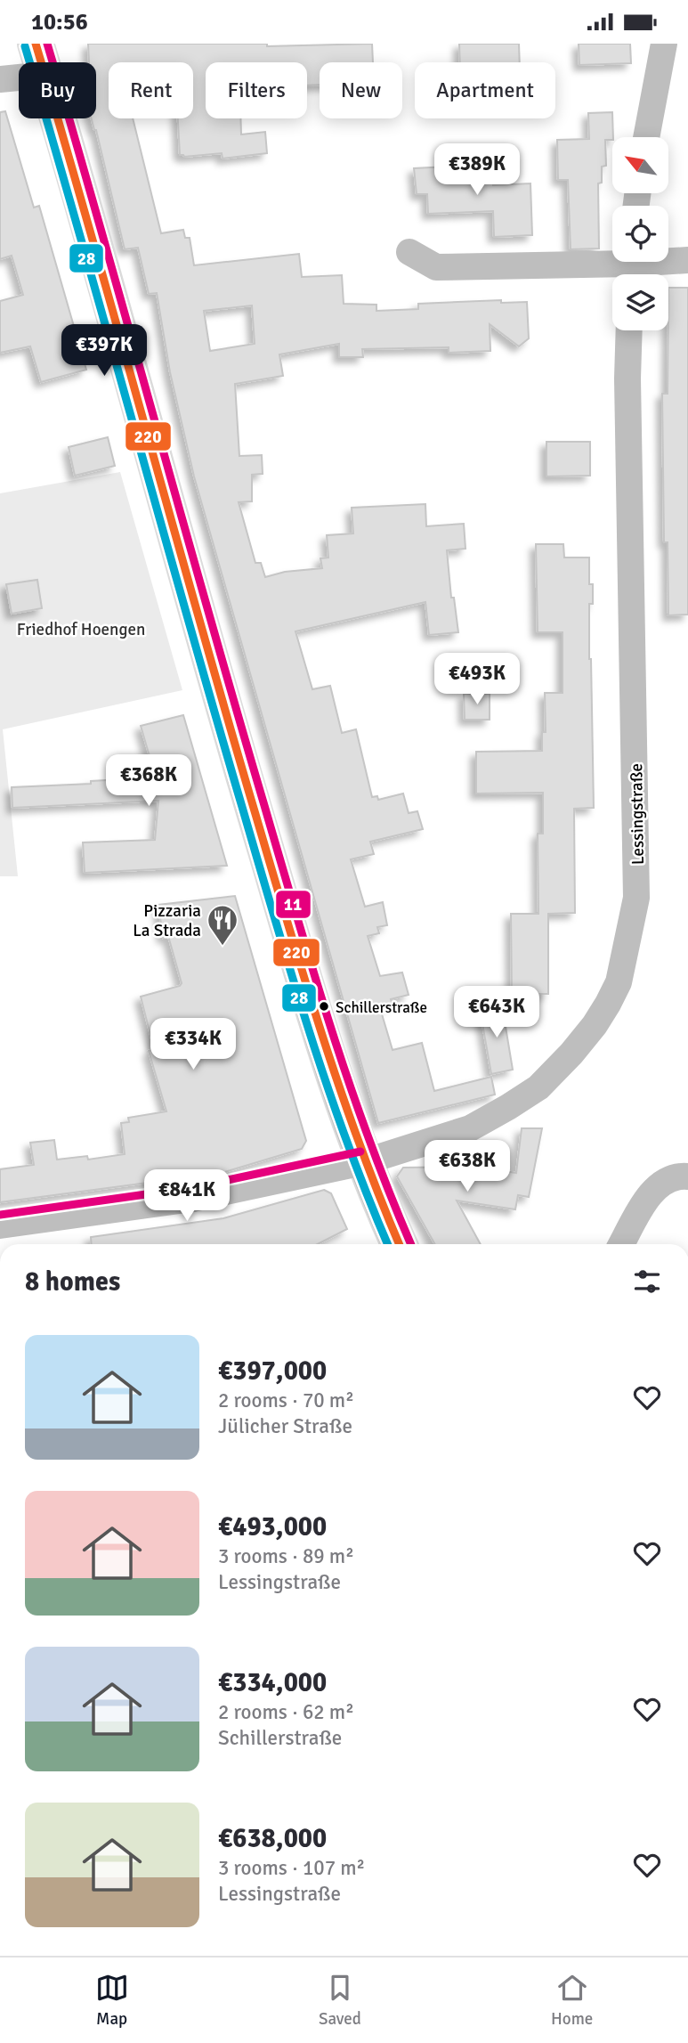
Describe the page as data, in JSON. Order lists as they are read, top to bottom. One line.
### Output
{"streets":{"street":["Lessingstraße"]},"parks":["Friedhof Hoengen"],"places":{"restaurant":["Pizzaria La Strada"],"other":["Schillerstraße"]},"lines":["transit line 220","transit line 11","transit line 28"],"north":"top left","page":{"status":"10:56","chip":["Buy","Rent","Filters","New","Apartment"],"price":["€389K","€397K","€493K","€368K","€643K","€334K","€638K","€841K"],"heading":"8 homes","list":[{"name":"€397,000","note":"2 rooms · 70 m² · Jülicher Straße"},{"name":"€493,000","note":"3 rooms · 89 m² · Lessingstraße"},{"name":"€334,000","note":"2 rooms · 62 m² · Schillerstraße"},{"name":"€638,000","note":"3 rooms · 107 m² · Lessingstraße"}],"tabs":["Map","Saved","Home"]}}
